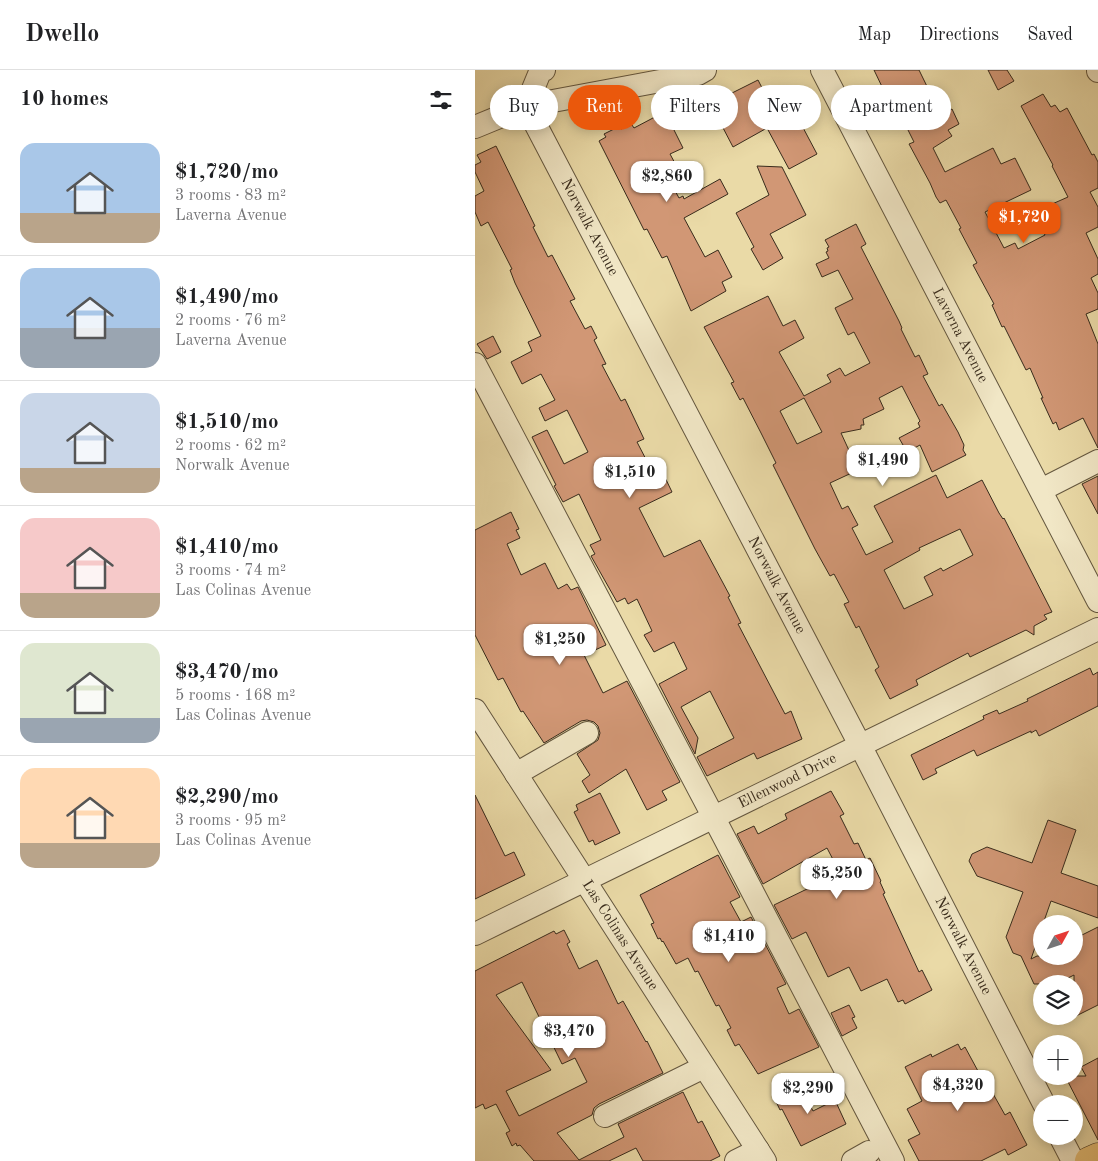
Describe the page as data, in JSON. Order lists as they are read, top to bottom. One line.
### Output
{"streets":{"street":["Norwalk Avenue","Laverna Avenue","Ellenwood Drive","Las Colinas Avenue"]},"crossings":[["Norwalk Avenue","Ellenwood Drive"],["Ellenwood Drive","Las Colinas Avenue"]],"north":"top right","page":{"header":"Dwello","nav":["Map","Directions","Saved"],"heading":"10 homes","chip":["Buy","Rent","Filters","New","Apartment"],"list":[{"name":"$1,720/mo","note":"3 rooms · 83 m² · Laverna Avenue"},{"name":"$1,490/mo","note":"2 rooms · 76 m² · Laverna Avenue"},{"name":"$1,510/mo","note":"2 rooms · 62 m² · Norwalk Avenue"},{"name":"$1,410/mo","note":"3 rooms · 74 m² · Las Colinas Avenue"},{"name":"$3,470/mo","note":"5 rooms · 168 m² · Las Colinas Avenue"},{"name":"$2,290/mo","note":"3 rooms · 95 m² · Las Colinas Avenue"}],"price":["$2,860","$1,720","$1,490","$1,510","$1,250","$5,250","$1,410","$3,470","$4,320","$2,290"],"map_buttons":["+","−"]}}
